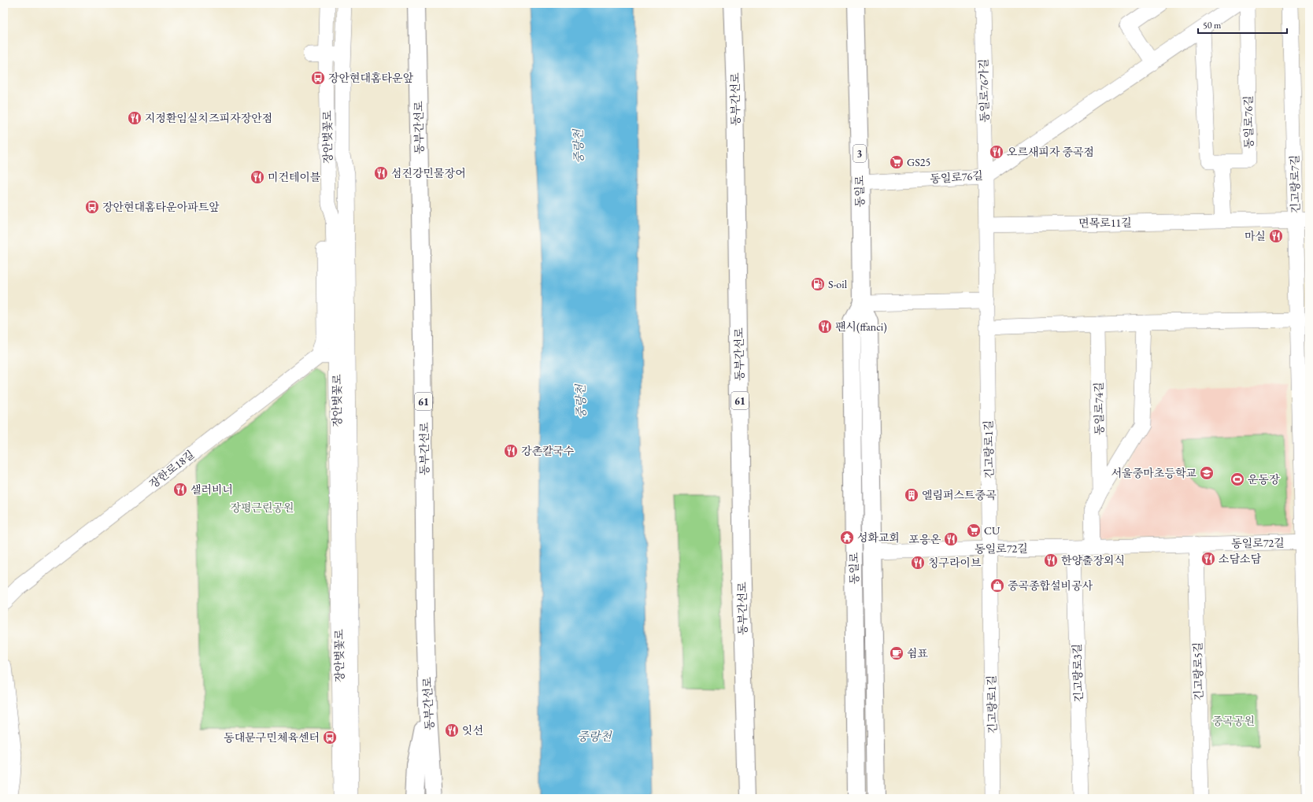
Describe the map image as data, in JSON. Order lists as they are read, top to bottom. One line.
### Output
{"streets":{"main road":["동부간선로","3","동일로","61"],"street":["동일로76가길","동일로76길","장안벚꽃로","긴고랑로7길","면목로11길","동일로74길","긴고랑로1길","장한로18길","동일로72길","긴고랑로5길","긴고랑로3길"]},"crossings":[["동일로76가길","동일로76길"],["동일로76가길","긴고랑로1길"],["동일로76길","동일로"],["동일로76길","긴고랑로1길"],["긴고랑로7길","면목로11길"],["긴고랑로7길","동일로72길"],["동일로","동일로72길"],["면목로11길","긴고랑로1길"],["긴고랑로1길","동일로72길"],["동일로72길","긴고랑로5길"],["동일로72길","긴고랑로3길"]],"water":["중랑천"],"parks":["장평근린공원","중곡공원"],"places":{"bus stop":["장안현대홈타운앞","장안현대홈타운아파트앞","동대문구민체육센터"],"restaurant":["지정환임실치즈피자장안점","오르새피자 중곡점","섬진강민물장어","미건테이블","마실","팬시(ffanci)","강촌칼국수","샐러비너","포응온","소담소담","한양출장외식","칭구라이브","잇선"],"supermarket":["GS25","CU"],"fuel station":["S-oil"],"school or university":["서울중마초등학교"],"sports":["운동장"],"building":["엘림퍼스트중곡"],"temple":["성화교회"],"shop":["중곡종합설비공사"],"cafe":["쉼표"]},"scale_bar":"50 m"}
